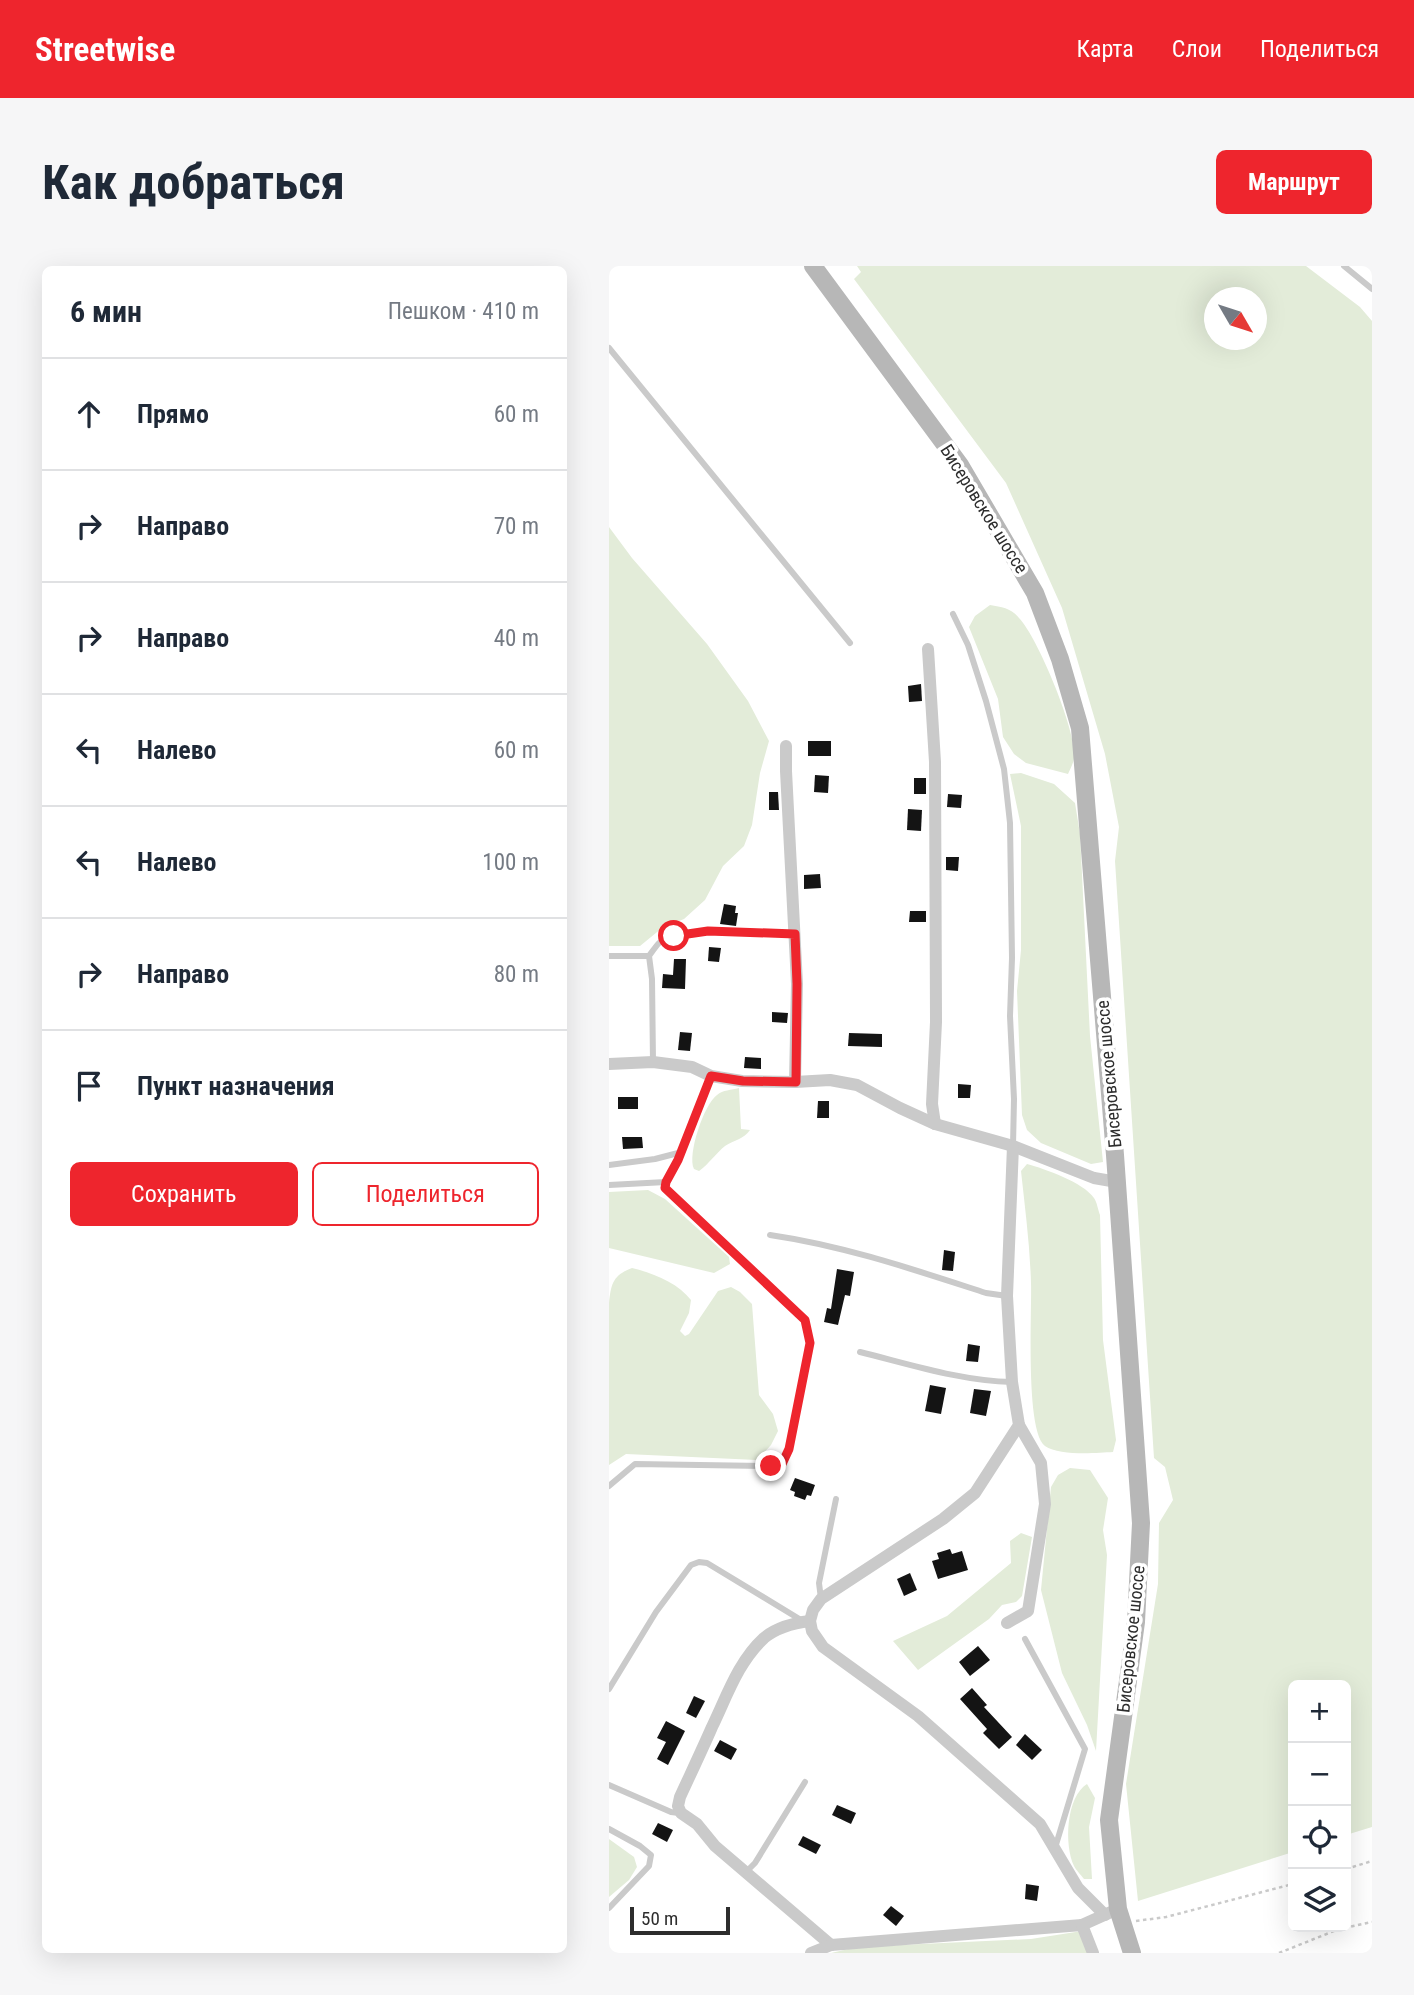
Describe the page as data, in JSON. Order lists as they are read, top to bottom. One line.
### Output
{"streets":{"main road":["Бисеровское шоссе"]},"scale_bar":"50 m","north":"bottom right","page":{"header":"Streetwise","nav":["Карта","Слои","Поделиться"],"buttons":["Маршрут",["Сохранить","Поделиться"]],"title":"Как добраться","heading":["6 мин","Пешком · 410 m"],"list":[["Прямо","60 m"],["Направо","70 m"],["Направо","40 m"],["Налево","60 m"],["Налево","100 m"],["Направо","80 m"],"Пункт назначения"],"map_buttons":["+","−"],"scale":"50 m"}}
